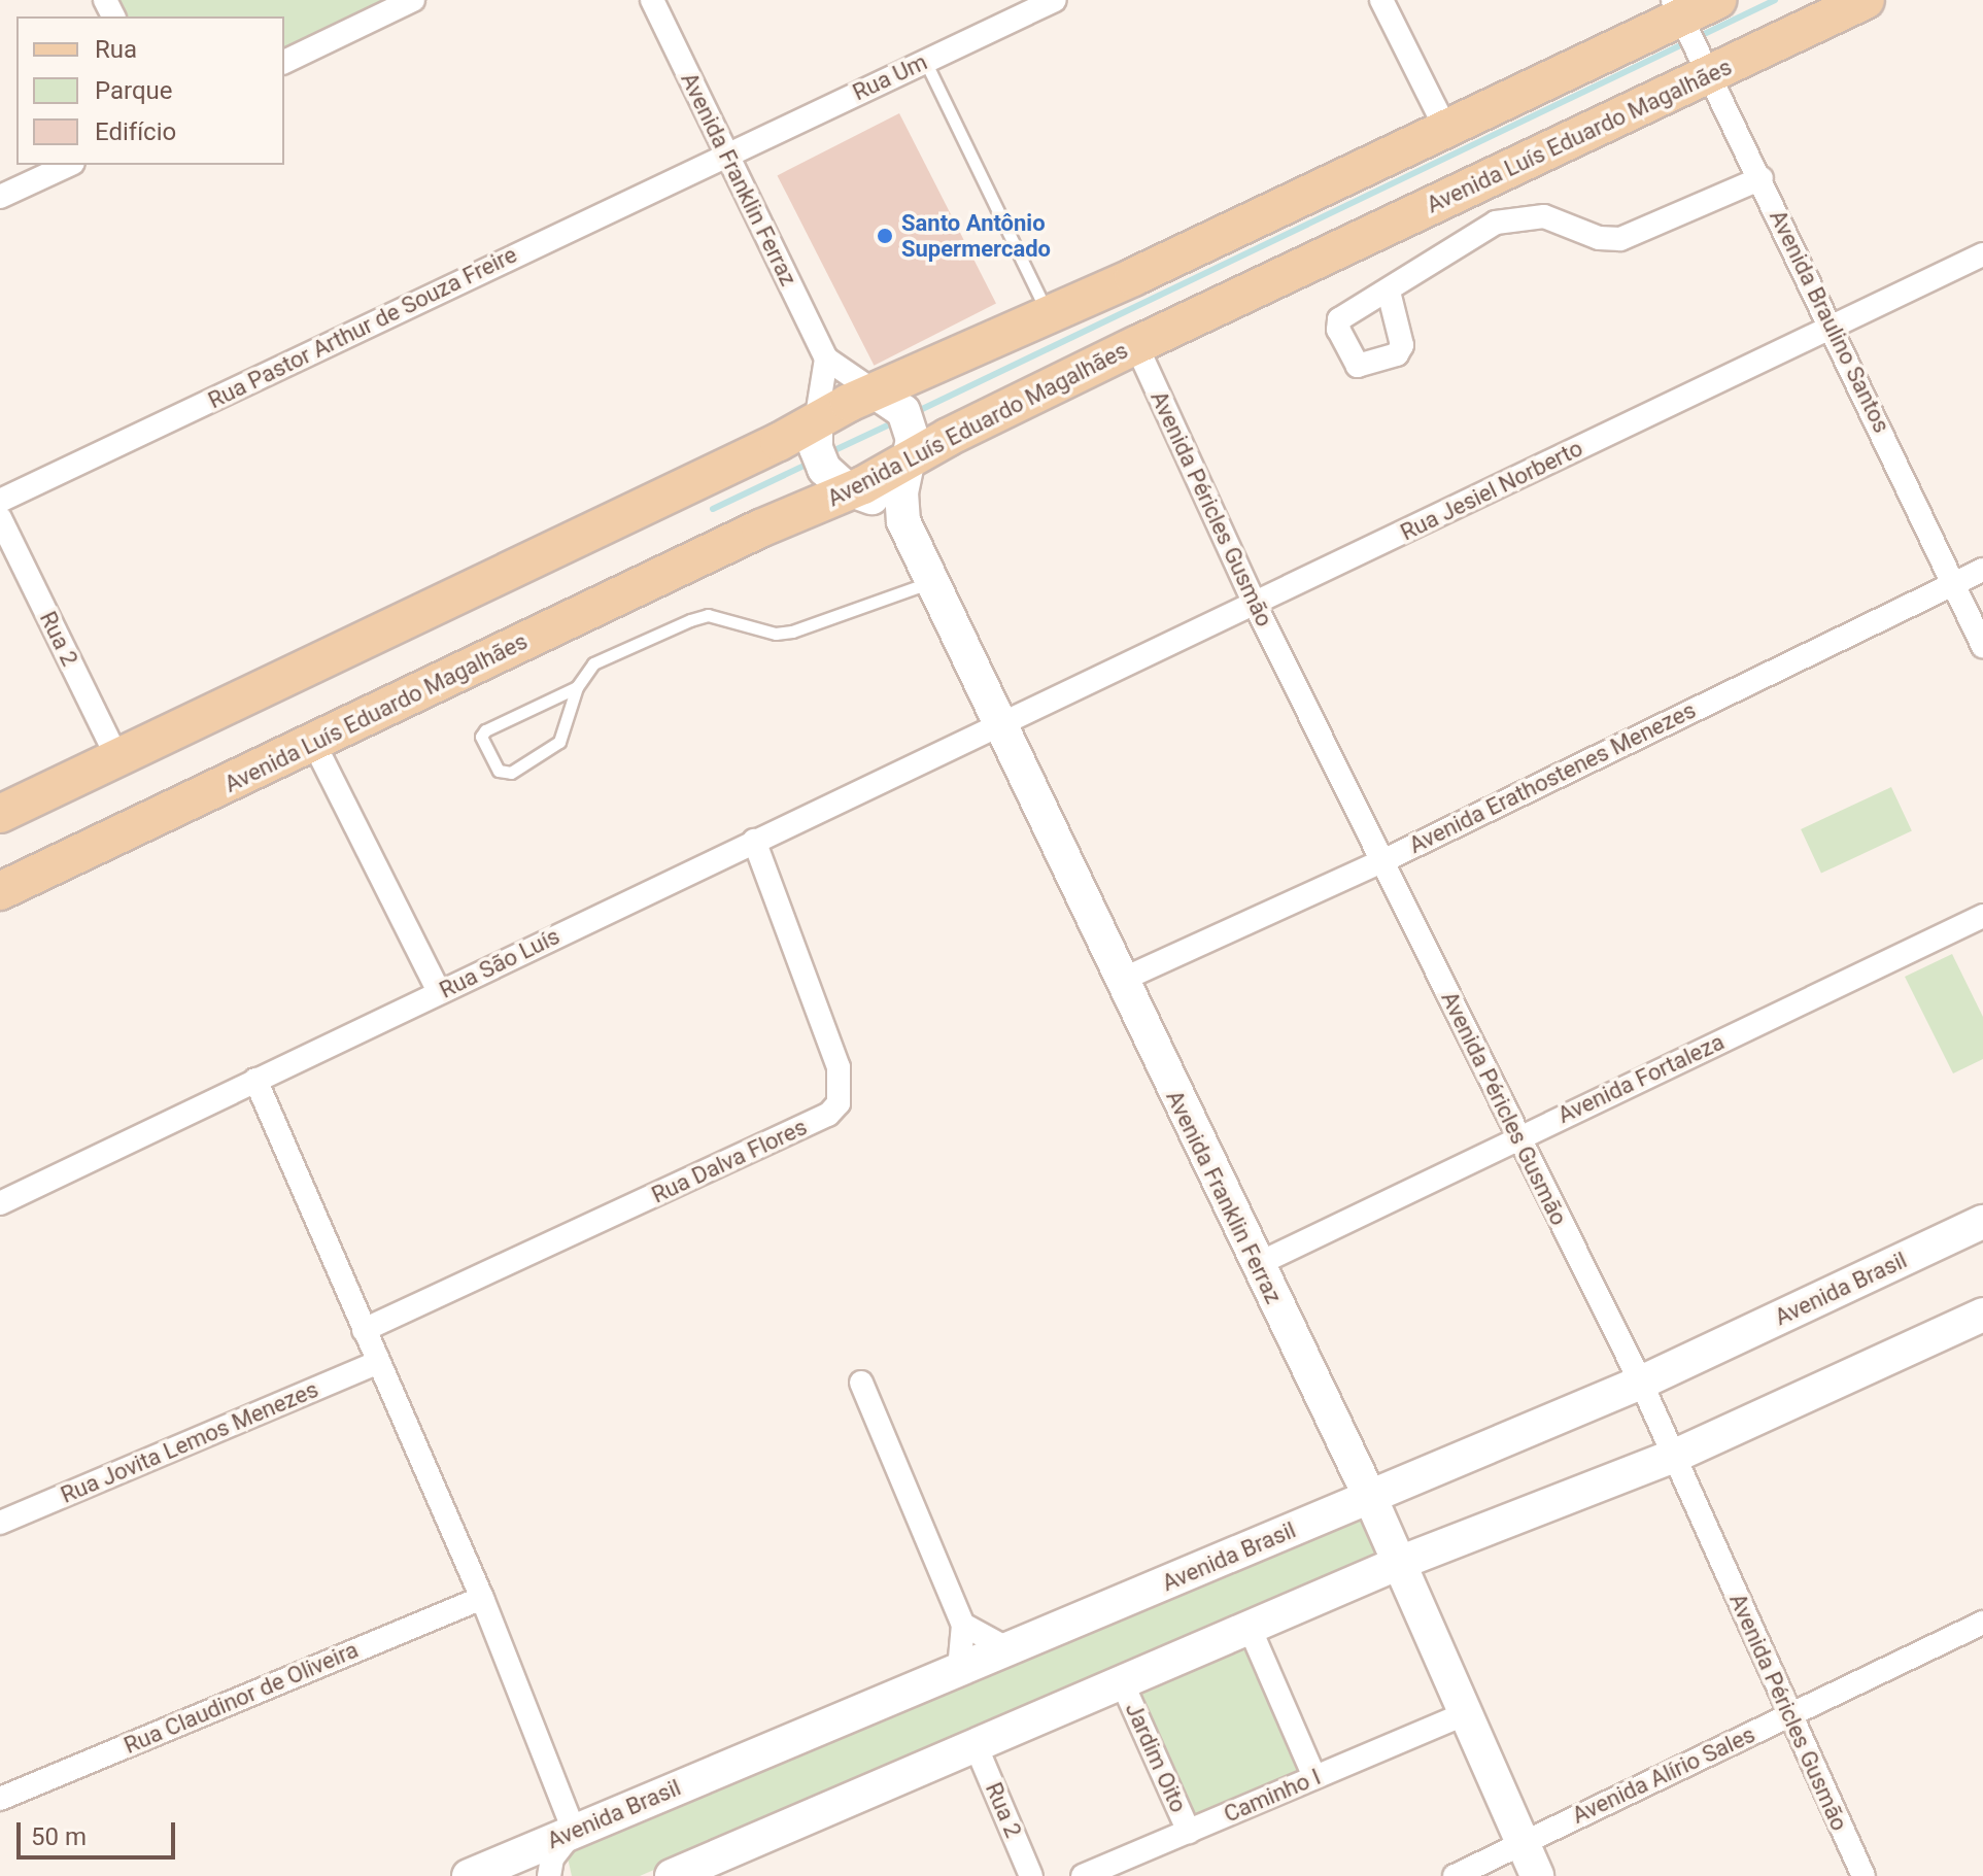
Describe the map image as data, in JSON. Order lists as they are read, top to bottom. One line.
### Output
{"streets":{"main road":["Avenida Luís Eduardo Magalhães","Avenida Franklin Ferraz","Avenida Brasil"],"street":["Rua Um","Avenida Braulino Santos","Rua Pastor Arthur de Souza Freire","Rua Jesiel Norberto","Avenida Péricles Gusmão","Rua 2","Avenida Erathostenes Menezes","Rua São Luís","Avenida Fortaleza","Rua Dalva Flores","Rua Jovita Lemos Menezes","Rua Claudinor de Oliveira","Jardim Oito","Avenida Alírio Sales","Caminho I"]},"crossings":[["Rua Um","Avenida Franklin Ferraz"],["Rua Um","Rua Pastor Arthur de Souza Freire"],["Avenida Luís Eduardo Magalhães","Avenida Braulino Santos"],["Avenida Luís Eduardo Magalhães","Avenida Péricles Gusmão"],["Avenida Franklin Ferraz","Rua Pastor Arthur de Souza Freire"],["Avenida Franklin Ferraz","Rua Jesiel Norberto"],["Avenida Franklin Ferraz","Avenida Erathostenes Menezes"],["Avenida Franklin Ferraz","Rua São Luís"],["Avenida Franklin Ferraz","Avenida Fortaleza"],["Avenida Franklin Ferraz","Avenida Brasil"],["Avenida Franklin Ferraz","Avenida Alírio Sales"],["Avenida Franklin Ferraz","Caminho I"],["Avenida Braulino Santos","Rua Jesiel Norberto"],["Avenida Braulino Santos","Avenida Erathostenes Menezes"],["Rua Jesiel Norberto","Avenida Péricles Gusmão"],["Rua Jesiel Norberto","Rua São Luís"],["Avenida Péricles Gusmão","Avenida Erathostenes Menezes"],["Avenida Péricles Gusmão","Avenida Fortaleza"],["Avenida Péricles Gusmão","Avenida Brasil"],["Avenida Péricles Gusmão","Avenida Alírio Sales"],["Rua São Luís","Rua Dalva Flores"],["Jardim Oito","Caminho I"]],"places":["Santo Antônio Supermercado"],"legend":["Rua","Parque","Edifício"],"scale_bar":"50 m"}
